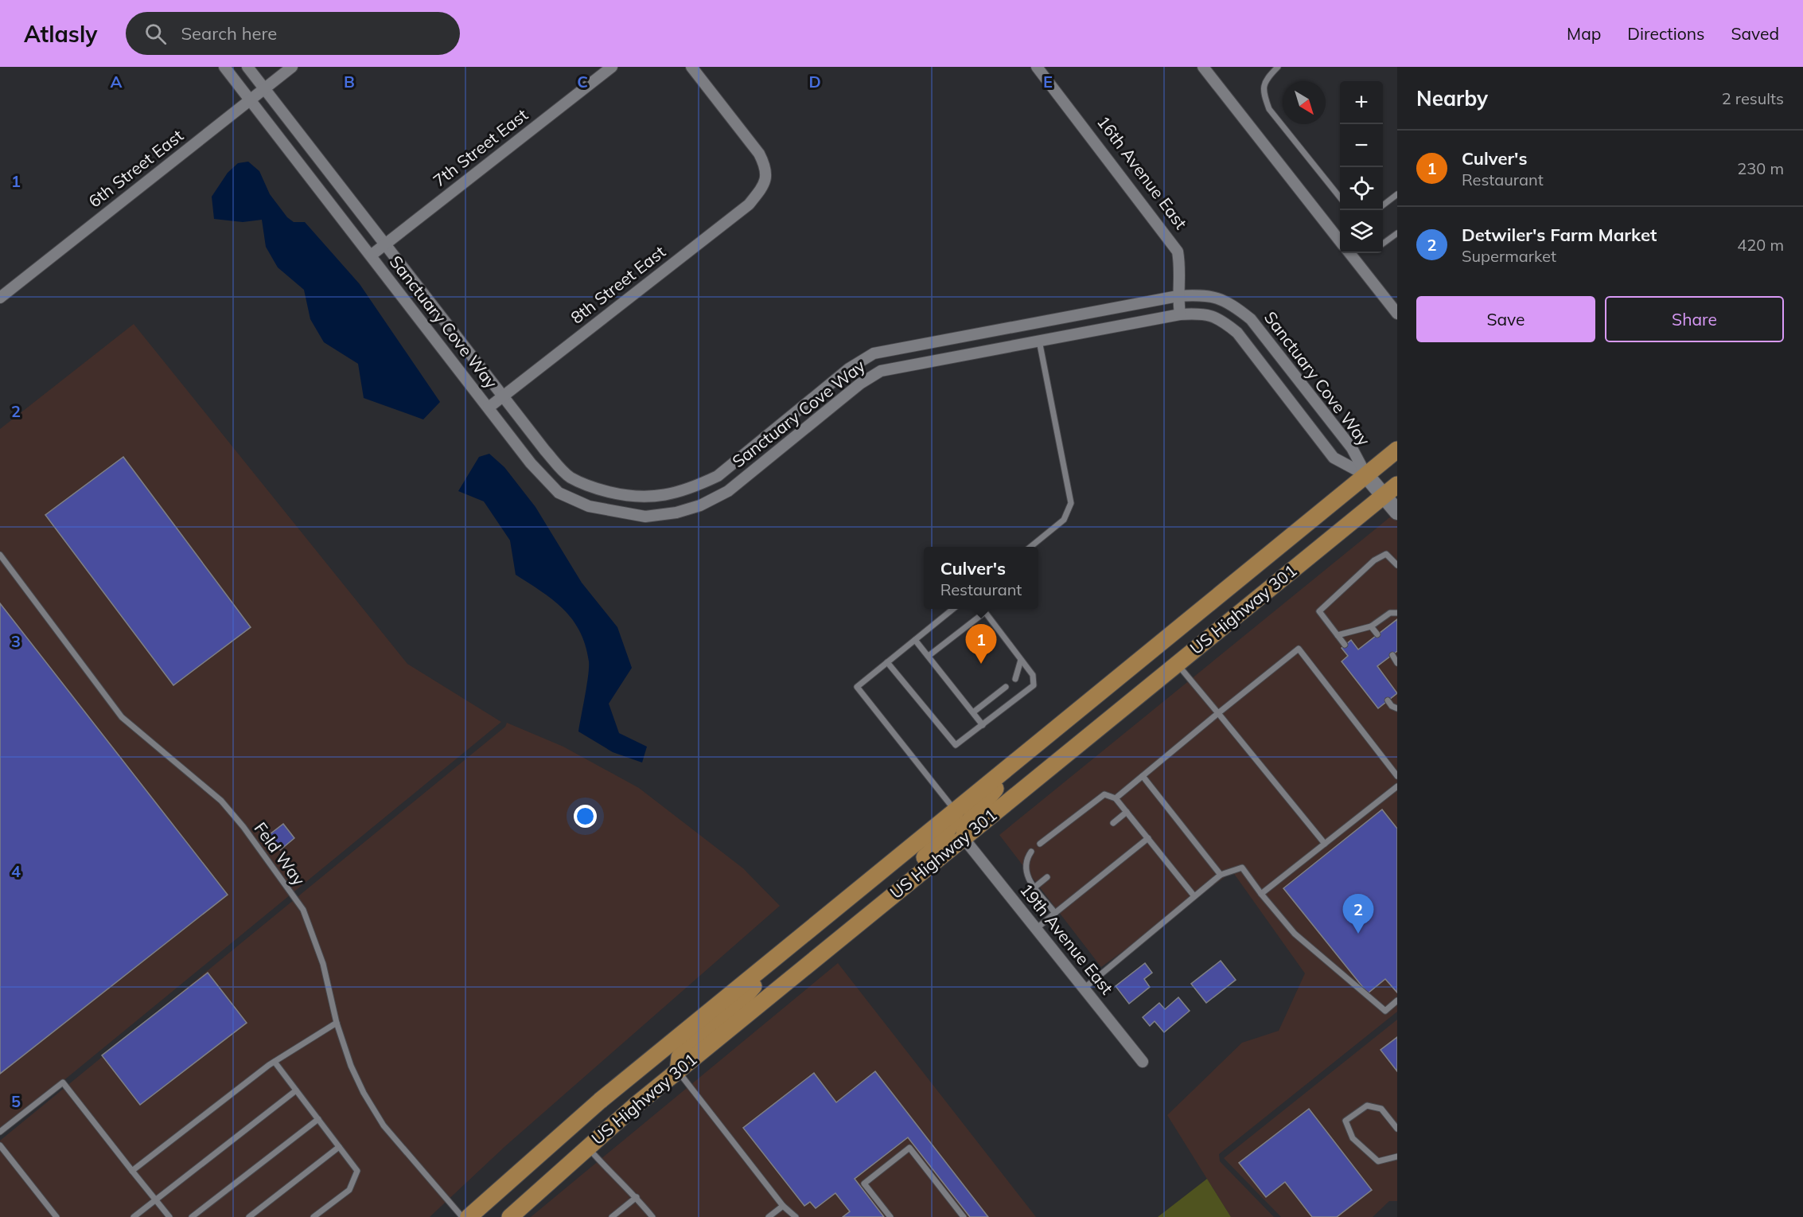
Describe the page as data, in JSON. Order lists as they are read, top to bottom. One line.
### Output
{"streets":{"main road":["US Highway 301"],"street":["7th Street East","6th Street East","16th Avenue East","8th Street East","Sanctuary Cove Way","19th Avenue East"],"lane":["Feld Way"]},"crossings":[["7th Street East","Sanctuary Cove Way"],["6th Street East","Sanctuary Cove Way"],["16th Avenue East","Sanctuary Cove Way"],["8th Street East","Sanctuary Cove Way"],["US Highway 301","19th Avenue East"]],"north":"bottom right","page":{"header":"Atlasly","search":"Search here","nav":["Map","Directions","Saved"],"heading":["Nearby","2 results"],"map_buttons":["+","−"],"list":[{"mark":"1","name":"Culver's","note":"Restaurant","value":"230 m"},{"mark":"2","name":"Detwiler's Farm Market","note":"Supermarket","value":"420 m"}],"buttons":["Save","Share"],"popup":["Culver's","Restaurant"],"pins":["1","2"]},"grid":{"columns":["A","B","C","D","E"],"rows":["1","2","3","4","5"]}}
